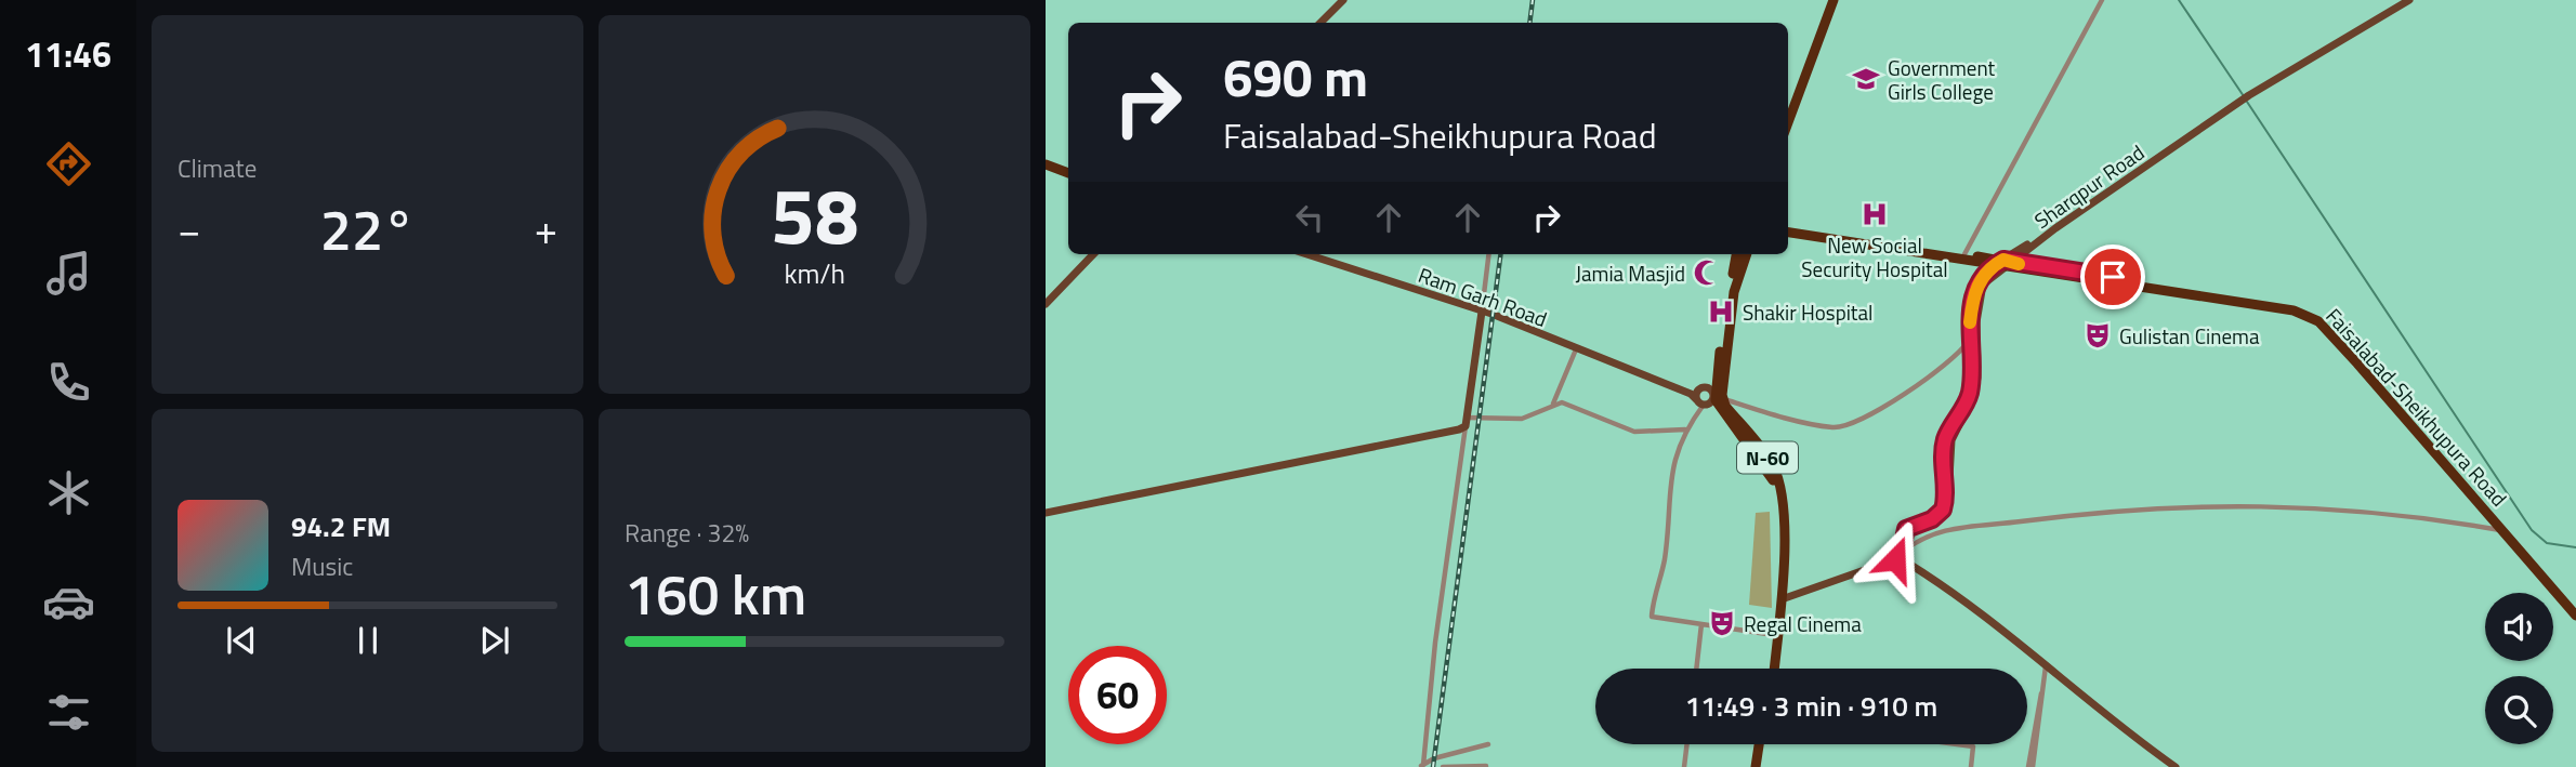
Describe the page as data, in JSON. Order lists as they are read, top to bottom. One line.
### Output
{"streets":{"highway":["Faisalabad-Sheikhupura Road","N-60"],"main road":["Sharqpur Road","Ram Garh Road"]},"crossings":[["Sharqpur Road","Faisalabad-Sheikhupura Road"],["Ram Garh Road","N-60"]],"places":{"school or university":["Government Girls College"],"hospital":["New Social Security Hospital","Shakir Hospital"],"mosque":["Jamia Masjid"],"theatre":["Gulistan Cinema","Regal Cinema"]},"page":{"tabs":"11:46","tile":["Climate",["Range · 32%","160 km"]],"turn":["690 m","Faisalabad-Sheikhupura Road"],"heat":["−","22°","+"],"song":["94.2 FM","Music"],"limit":"60","trip":"11:49 · 3 min · 910 m","gauge":["58","km/h"]}}
